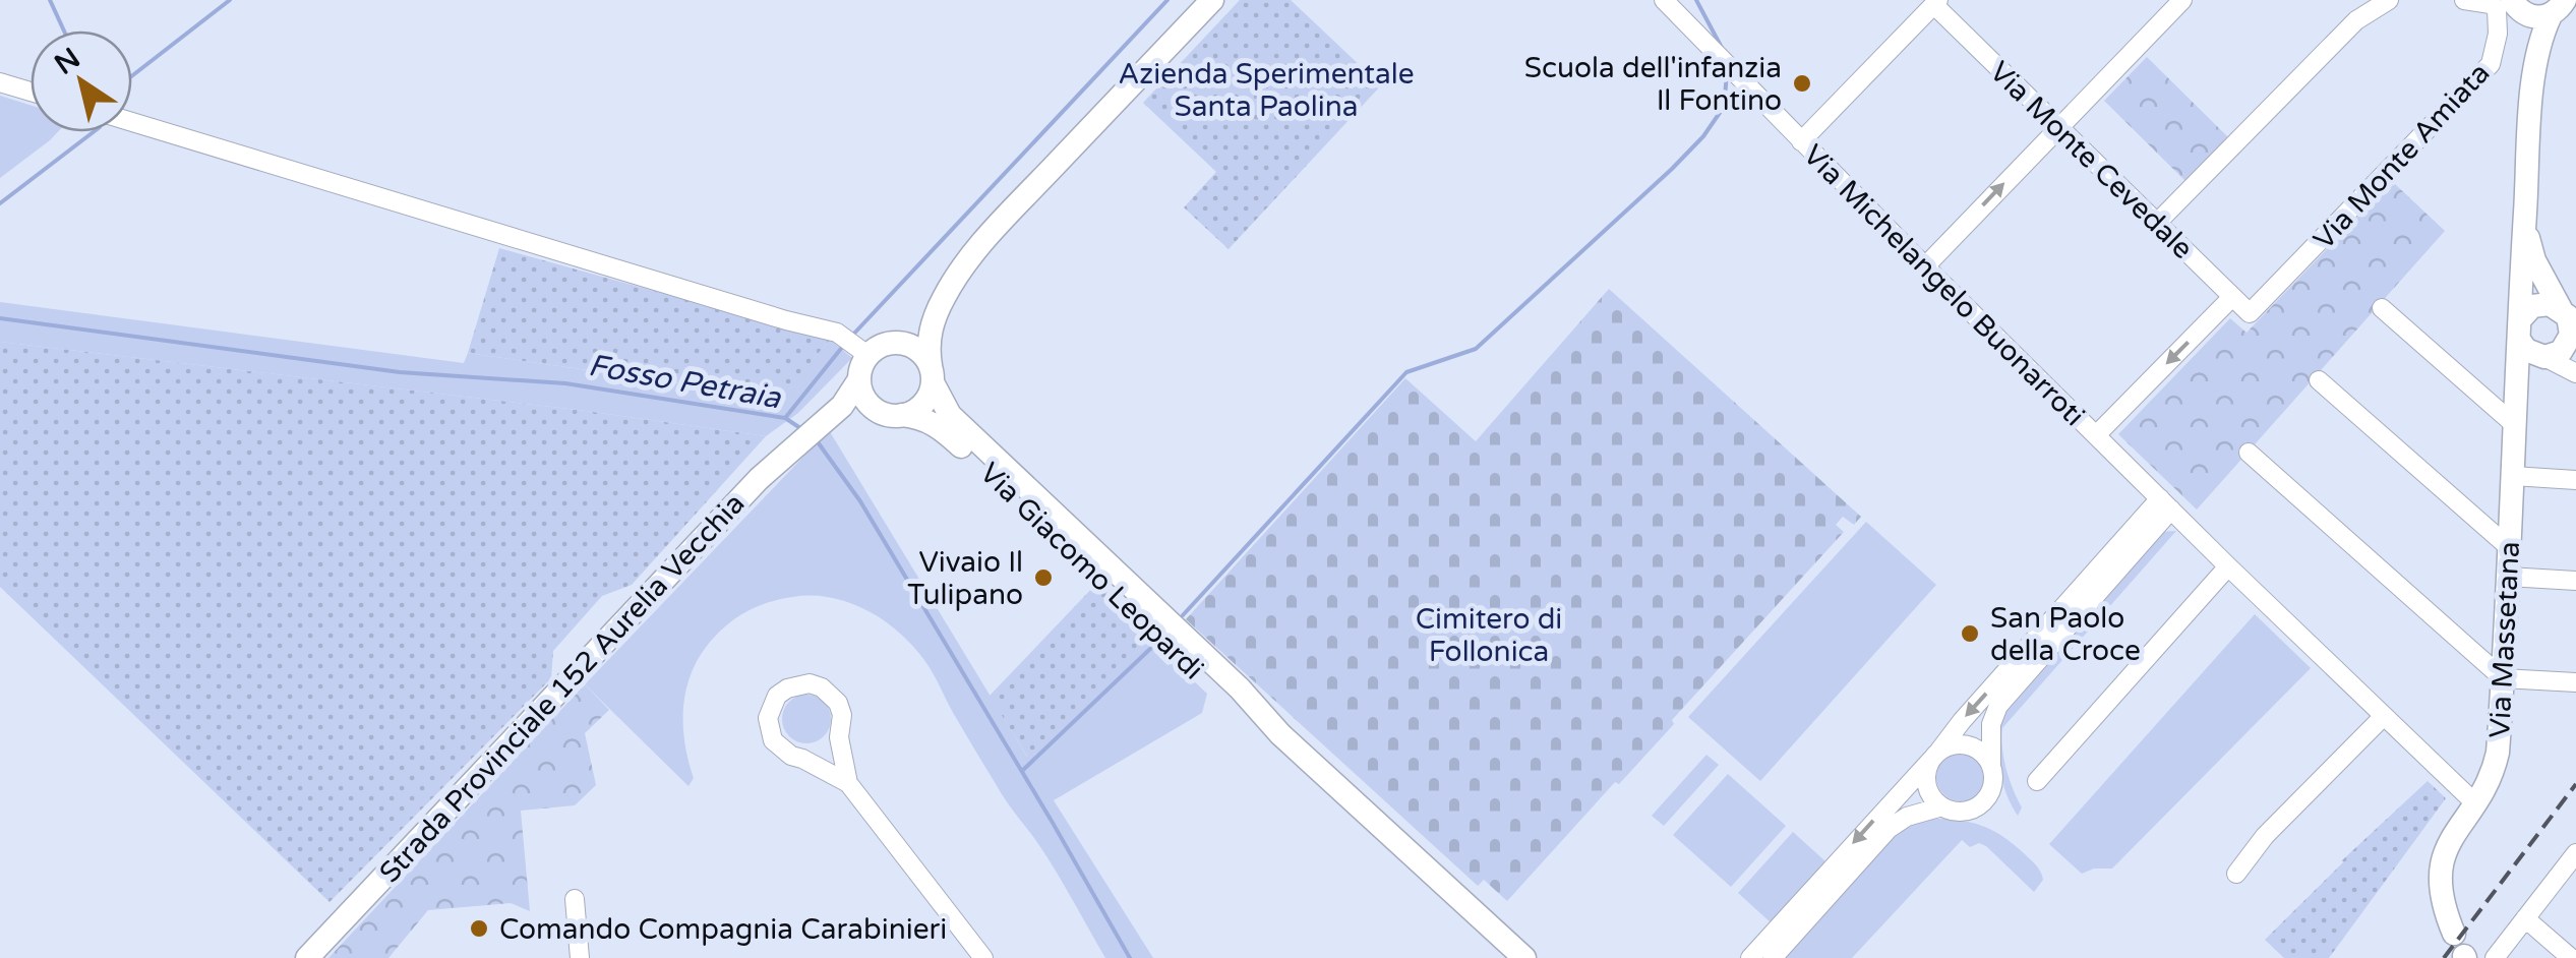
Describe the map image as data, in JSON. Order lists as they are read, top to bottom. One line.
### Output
{"streets":{"main road":["Via Giacomo Leopardi","Via Massetana","Strada Provinciale 152 Aurelia Vecchia"],"street":["Via Monte Amiata","Via Monte Cevedale","Via Michelangelo Buonarroti"]},"crossings":[["Via Monte Amiata","Via Monte Cevedale"],["Via Michelangelo Buonarroti","Via Massetana"],["Via Giacomo Leopardi","Strada Provinciale 152 Aurelia Vecchia"]],"water":["Fosso Petraia"],"parks":["Azienda Sperimentale Santa Paolina","Cimitero di Follonica"],"places":["Scuola dell'infanzia Il Fontino","Vivaio Il Tulipano","San Paolo della Croce","Comando Compagnia Carabinieri"],"north":"top left"}
